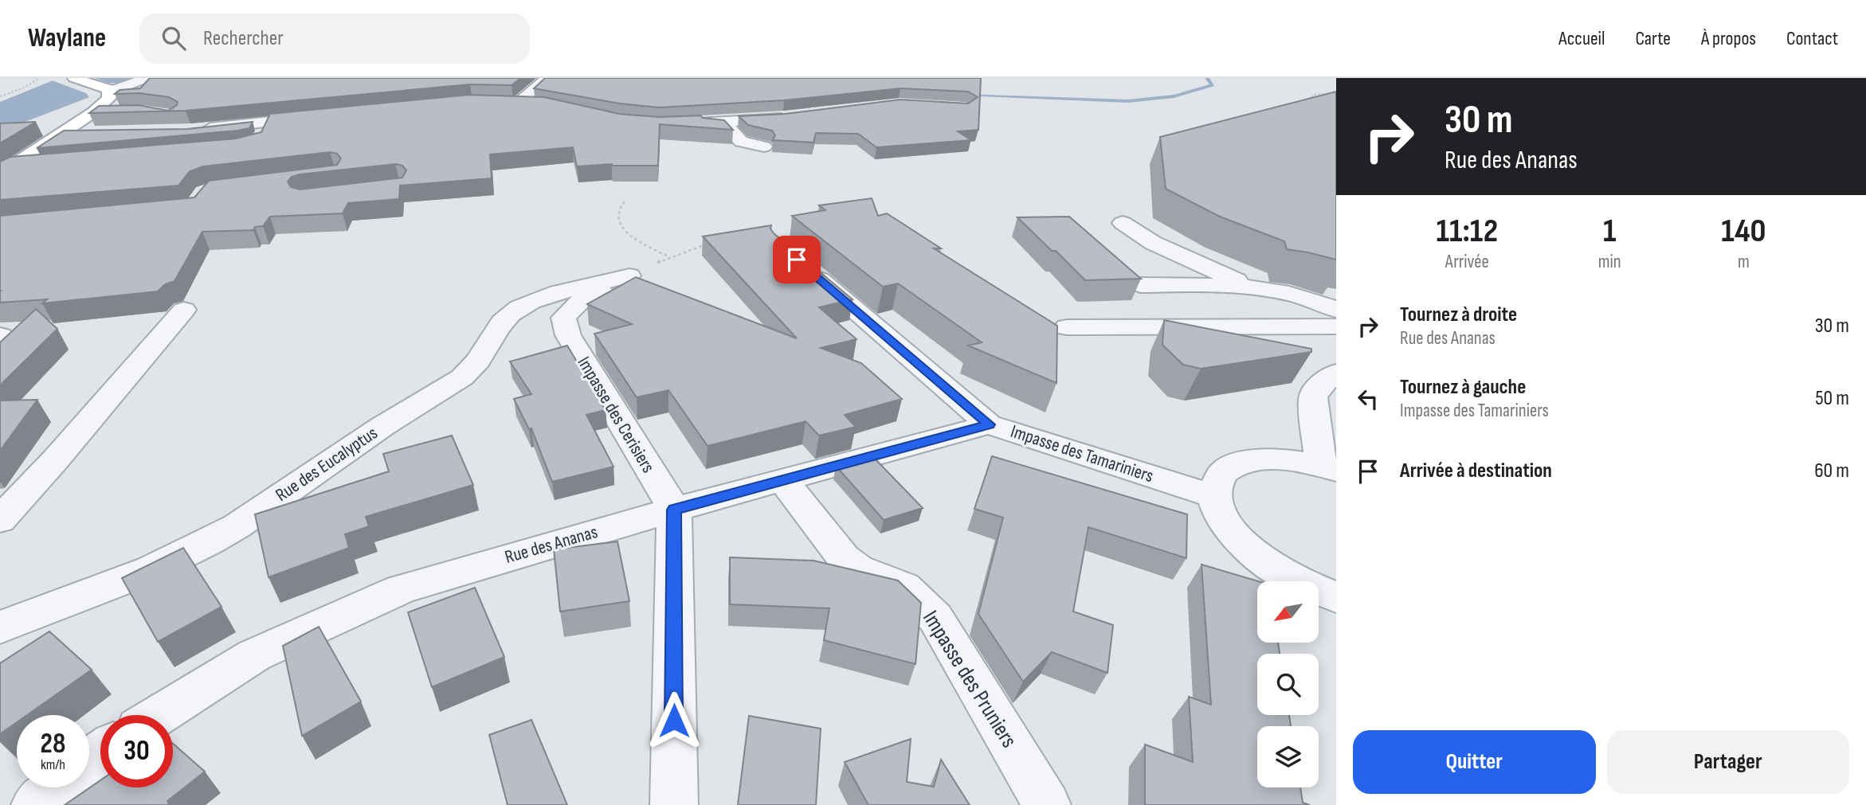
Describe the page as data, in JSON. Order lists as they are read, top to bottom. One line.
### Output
{"streets":{"street":["Impasse des Cerisiers","Impasse des Tamariniers","Rue des Eucalyptus","Rue des Ananas","Impasse des Pruniers"]},"crossings":[["Impasse des Cerisiers","Rue des Eucalyptus"],["Impasse des Cerisiers","Rue des Ananas"],["Impasse des Tamariniers","Rue des Ananas"],["Rue des Ananas","Impasse des Pruniers"]],"north":"bottom left","page":{"header":"Waylane","search":"Rechercher","nav":["Accueil","Carte","À propos","Contact"],"turn":["30 m","Rue des Ananas"],"eta":["11:12","Arrivée","1","min","140","m"],"list":[{"name":"Tournez à droite","note":"Rue des Ananas","value":"30 m"},{"name":"Tournez à gauche","note":"Impasse des Tamariniers","value":"50 m"},{"name":"Arrivée à destination","value":"60 m"}],"speed":"28 km/h","limit":"30","buttons":["Quitter","Partager"]}}
